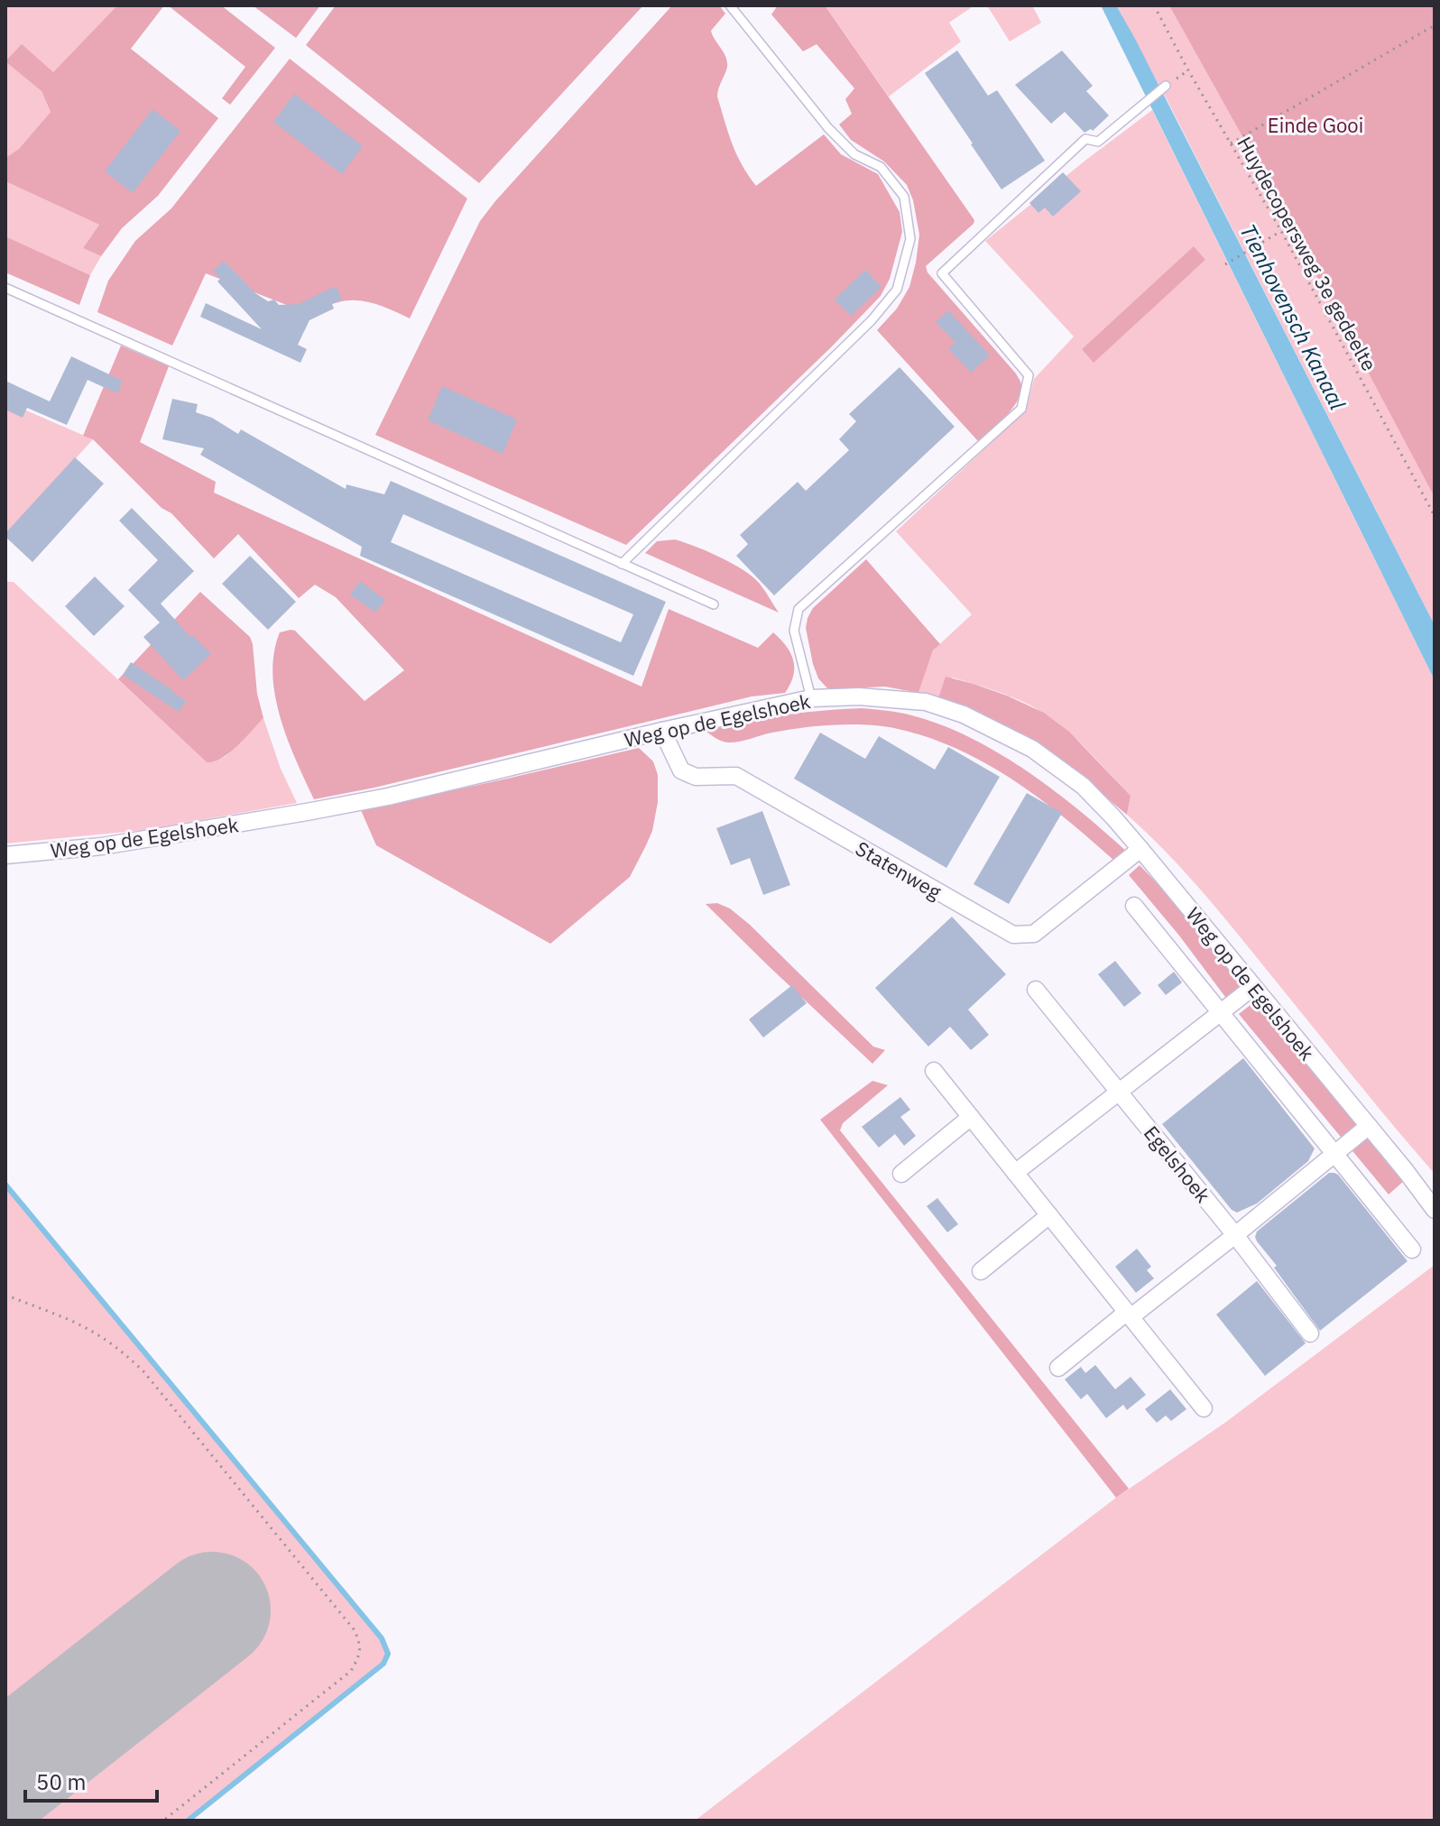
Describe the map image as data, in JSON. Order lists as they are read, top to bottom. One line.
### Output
{"streets":{"street":["Weg op de Egelshoek","Statenweg","Egelshoek"],"path":["Huydecopersweg 3e gedeelte"]},"crossings":[["Weg op de Egelshoek","Statenweg"]],"water":["Tienhovensch Kanaal"],"parks":["Einde Gooi"],"scale_bar":"50 m"}
